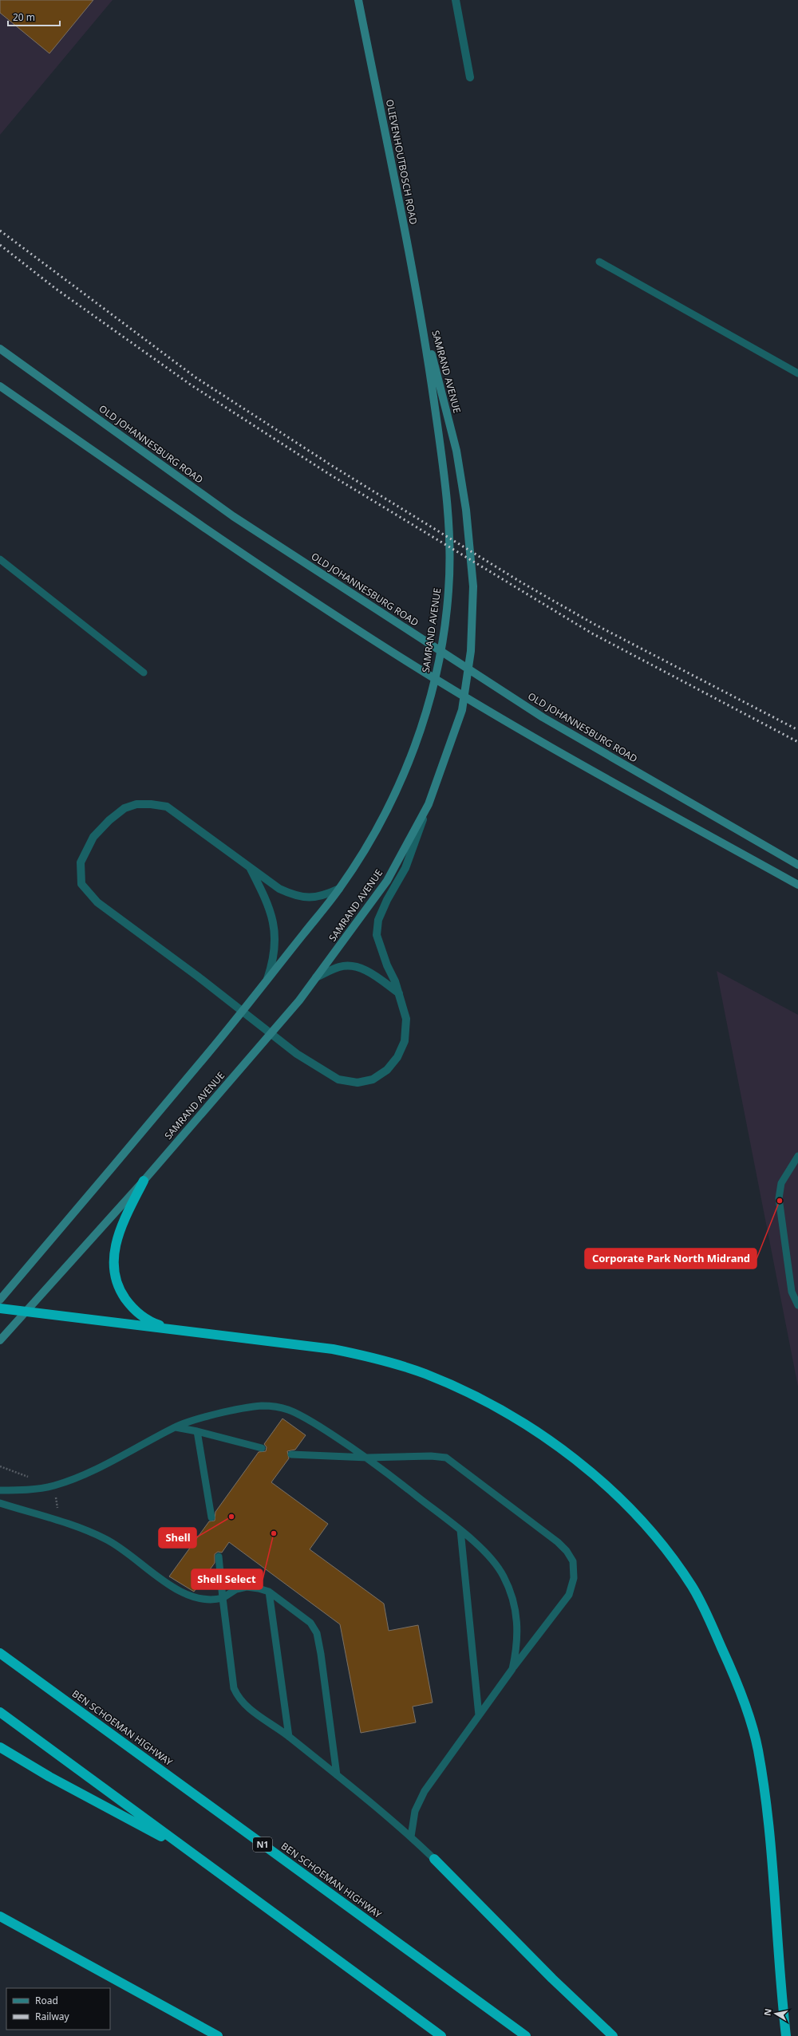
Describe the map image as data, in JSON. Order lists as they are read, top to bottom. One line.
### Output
{"streets":{"highway":["BEN SCHOEMAN HIGHWAY","N1"],"main road":["OLIEVENHOUTBOSCH ROAD","SAMRAND AVENUE","OLD JOHANNESBURG ROAD"]},"crossings":[["OLIEVENHOUTBOSCH ROAD","SAMRAND AVENUE"]],"places":["Corporate Park North Midrand","Shell","Shell Select"],"legend":["Road","Railway"],"scale_bar":"20 m","north":"left"}
